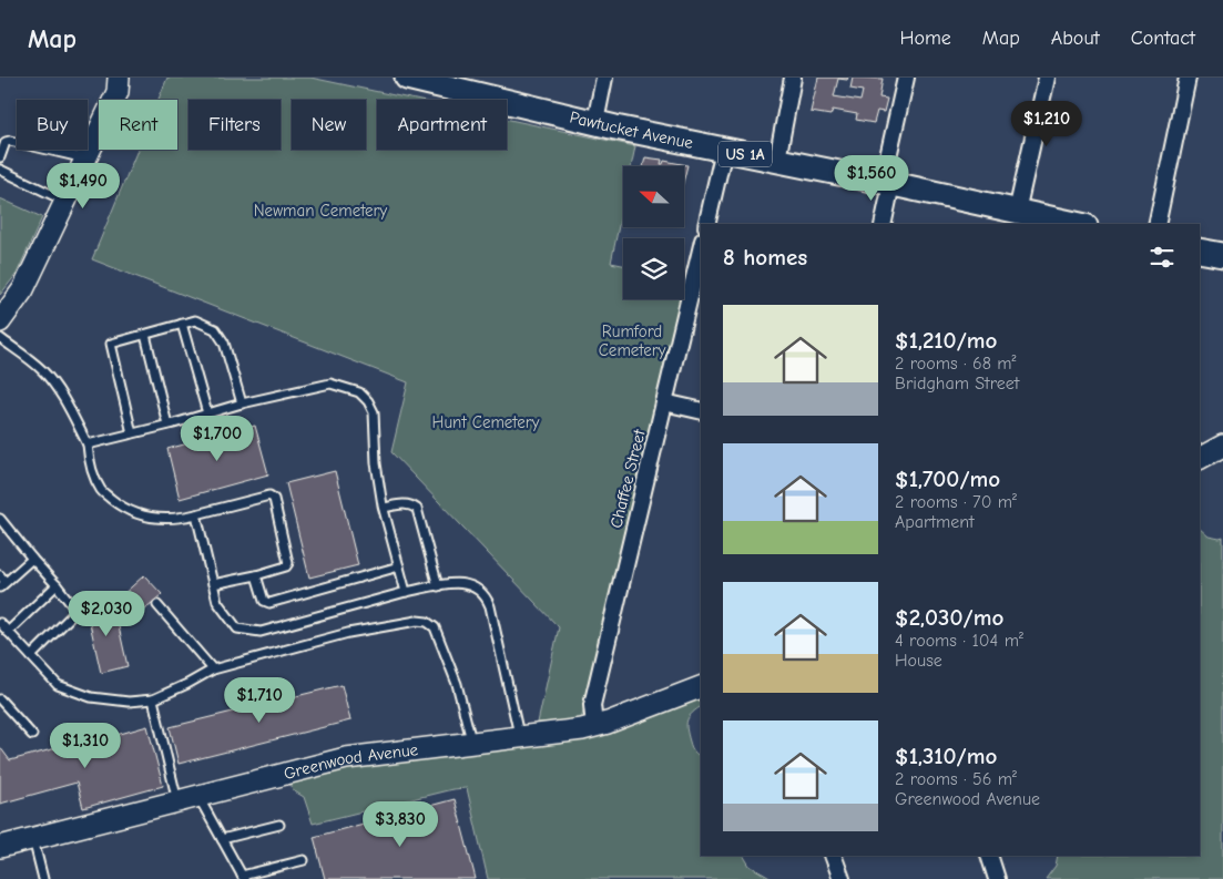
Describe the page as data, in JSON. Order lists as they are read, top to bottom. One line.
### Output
{"streets":{"main road":["Pawtucket Avenue","US 1A"],"street":["Chaffee Street","Greenwood Avenue"]},"crossings":[["Chaffee Street","Greenwood Avenue"]],"parks":["Newman Cemetery","Rumford Cemetery","Hunt Cemetery"],"north":"left","page":{"header":"Map","nav":["Home","Map","About","Contact"],"chip":["Buy","Rent","Filters","New","Apartment"],"price":["$1,210","$1,560","$1,490","$1,700","$2,030","$1,710","$1,310","$3,830"],"heading":"8 homes","list":[{"name":"$1,210/mo","note":"2 rooms · 68 m² · Bridgham Street"},{"name":"$1,700/mo","note":"2 rooms · 70 m² · Apartment"},{"name":"$2,030/mo","note":"4 rooms · 104 m² · House"},{"name":"$1,310/mo","note":"2 rooms · 56 m² · Greenwood Avenue"}]}}
